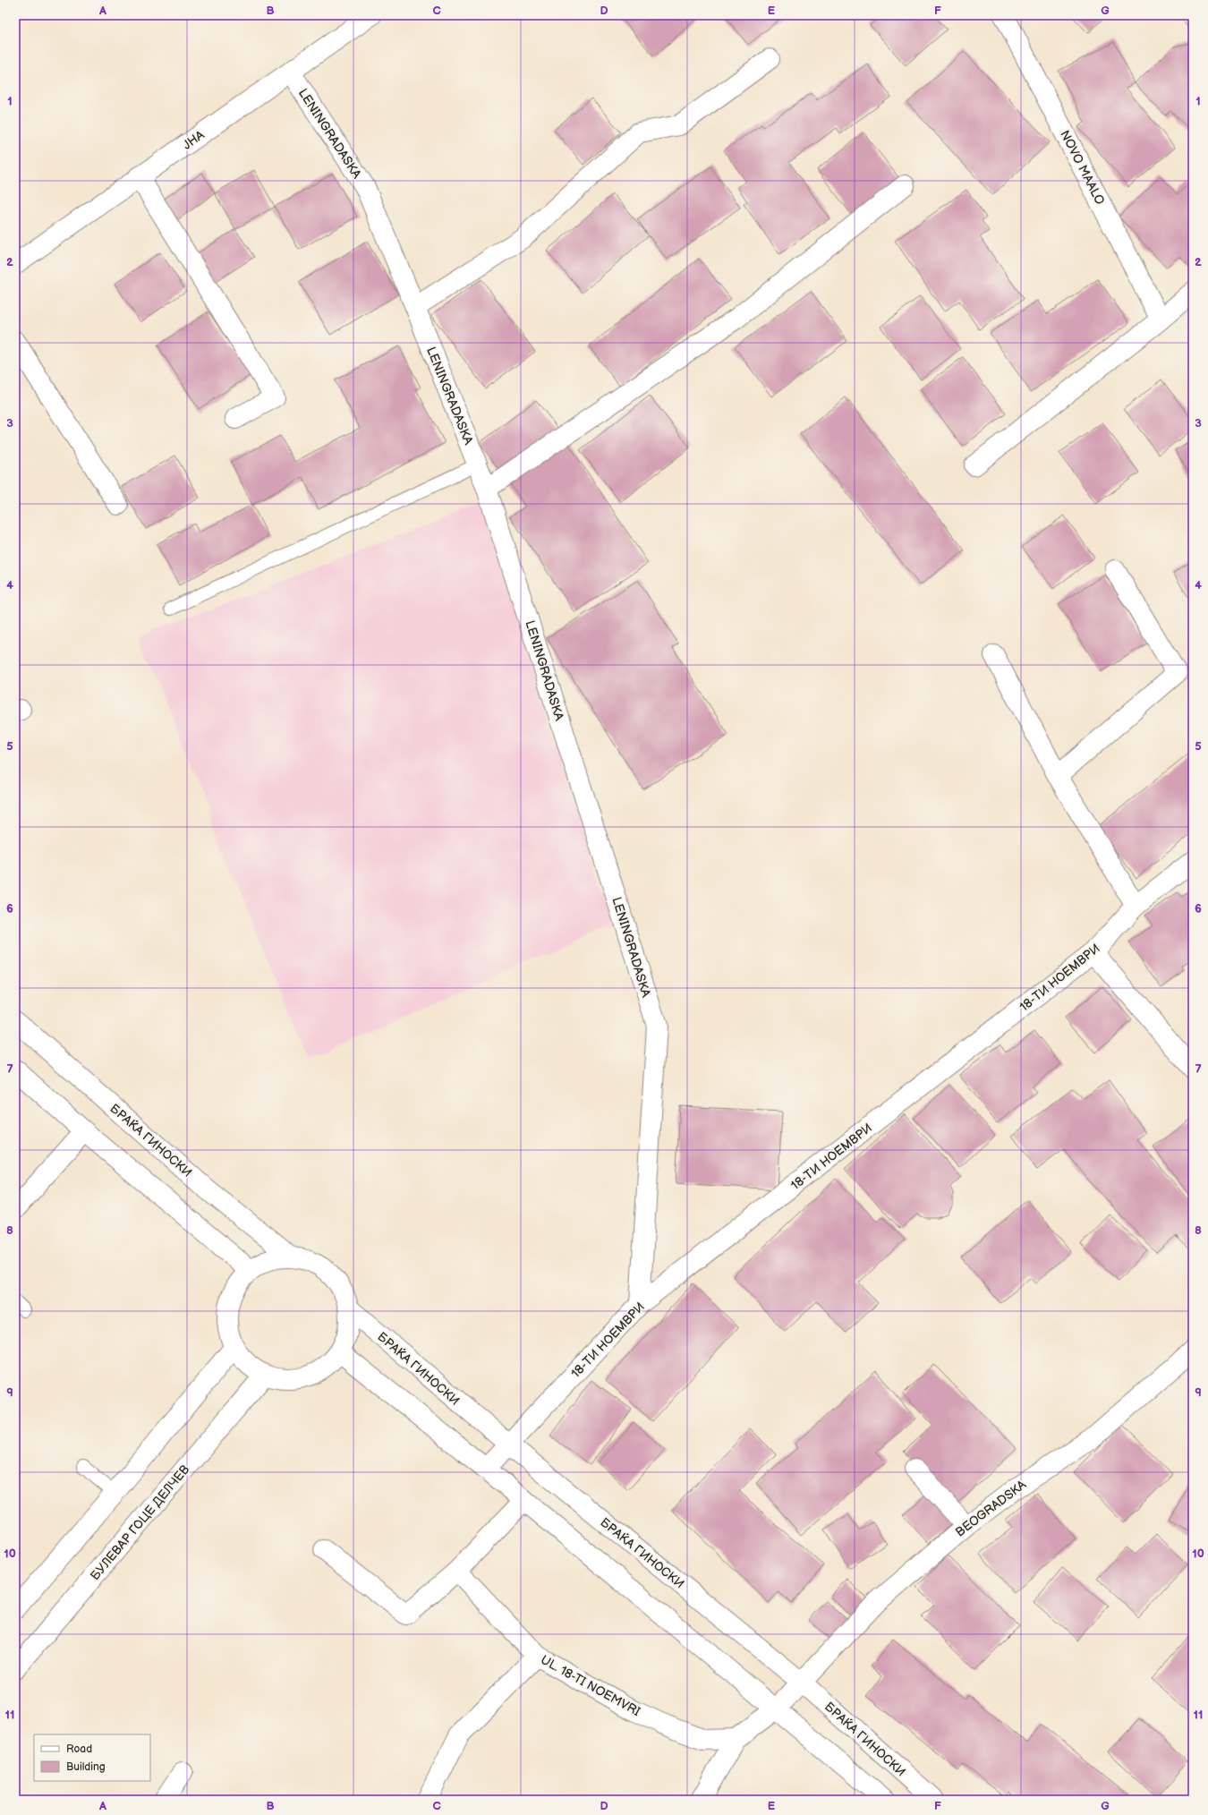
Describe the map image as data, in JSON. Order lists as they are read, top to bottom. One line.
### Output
{"streets":{"street":["LENINGRADASKA","ЈНА","NOVO MAALO","18-ТИ НОЕМВРИ","БРАЌА ГИНОСКИ","BEOGRADSKA","БУЛЕВАР ГОЦЕ ДЕЛЧЕВ","UL. 18-TI NOEMVRI"]},"crossings":[["LENINGRADASKA","ЈНА"],["LENINGRADASKA","18-ТИ НОЕМВРИ"],["18-ТИ НОЕМВРИ","БРАЌА ГИНОСКИ"],["БРАЌА ГИНОСКИ","BEOGRADSKA"],["БРАЌА ГИНОСКИ","БУЛЕВАР ГОЦЕ ДЕЛЧЕВ"]],"legend":["Road","Building"],"grid":{"columns":["A","B","C","D","E","F","G"],"rows":["1","2","3","4","5","6","7","8","9","10","11"]}}
